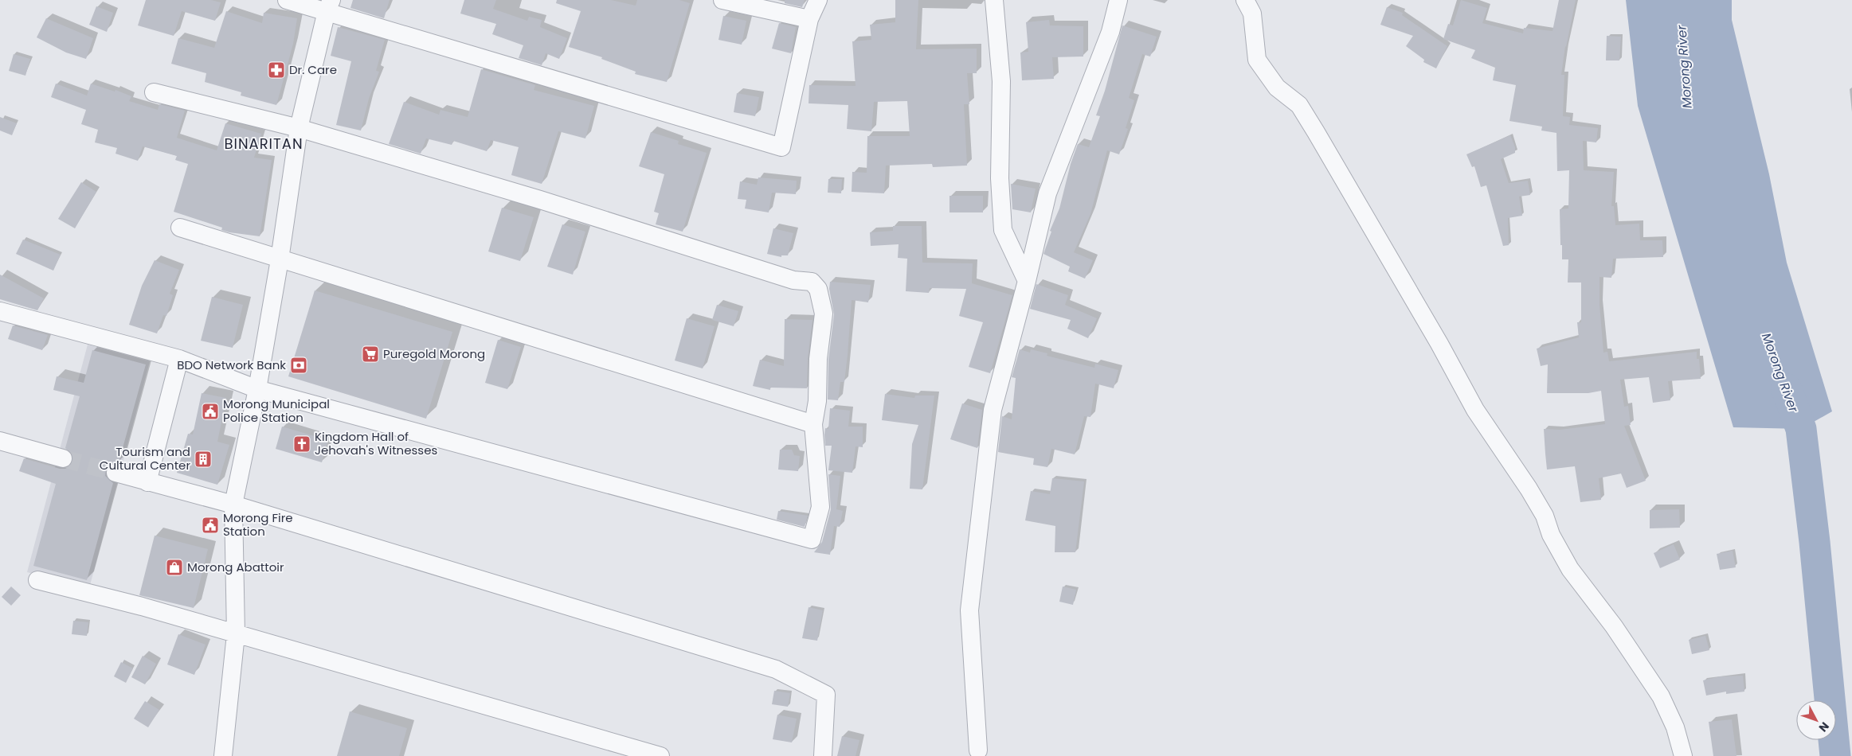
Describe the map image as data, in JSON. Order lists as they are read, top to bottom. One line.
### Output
{"districts":["BINARITAN"],"water":["Morong River"],"places":{"pharmacy":["Dr. Care"],"supermarket":["Puregold Morong"],"bank":["BDO Network Bank"],"public building":["Morong Municipal Police Station","Morong Fire Station"],"church":["Kingdom Hall of Jehovah's Witnesses"],"building":["Tourism and Cultural Center"],"shop":["Morong Abattoir"]},"north":"bottom right"}
